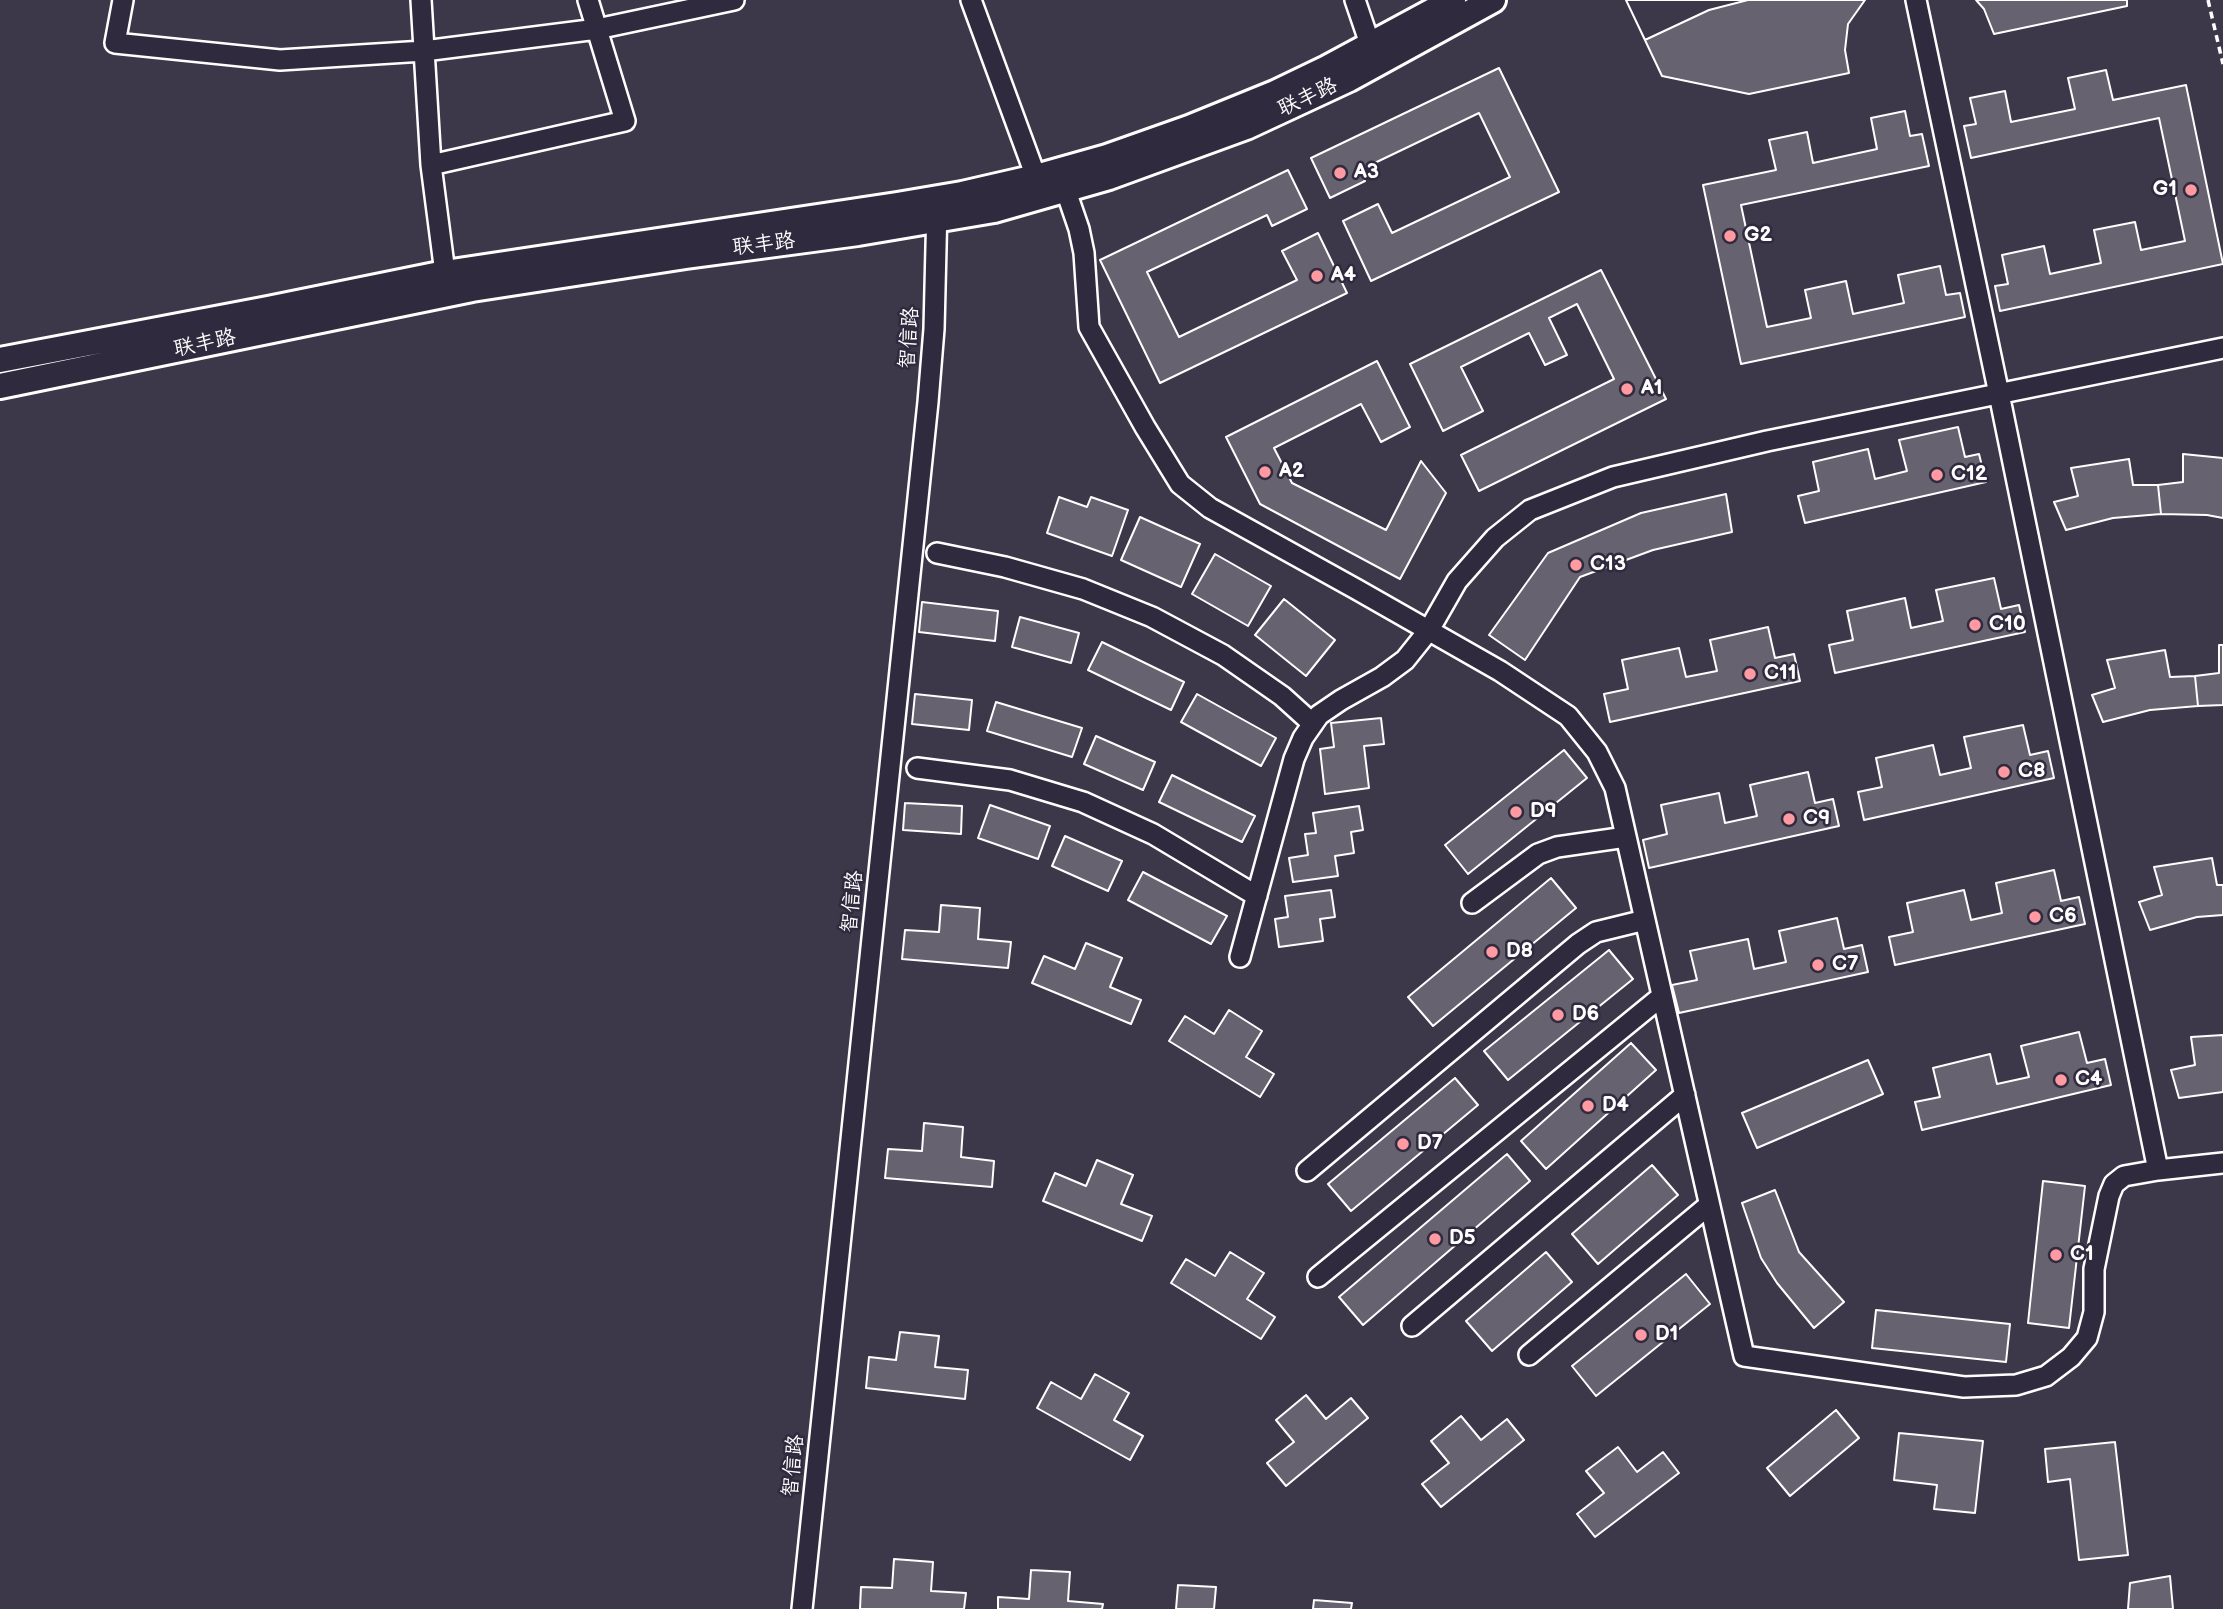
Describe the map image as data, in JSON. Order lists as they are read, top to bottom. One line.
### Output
{"streets":{"main road":["联丰路"],"street":["智信路"]},"crossings":[["联丰路","智信路"]],"places":["A3","G1","G2","A4","A1","A2","C12","C13","C10","C11","C8","D9","C9","C6","D8","C7","D6","C4","D4","D7","D5","C1","D1"]}
